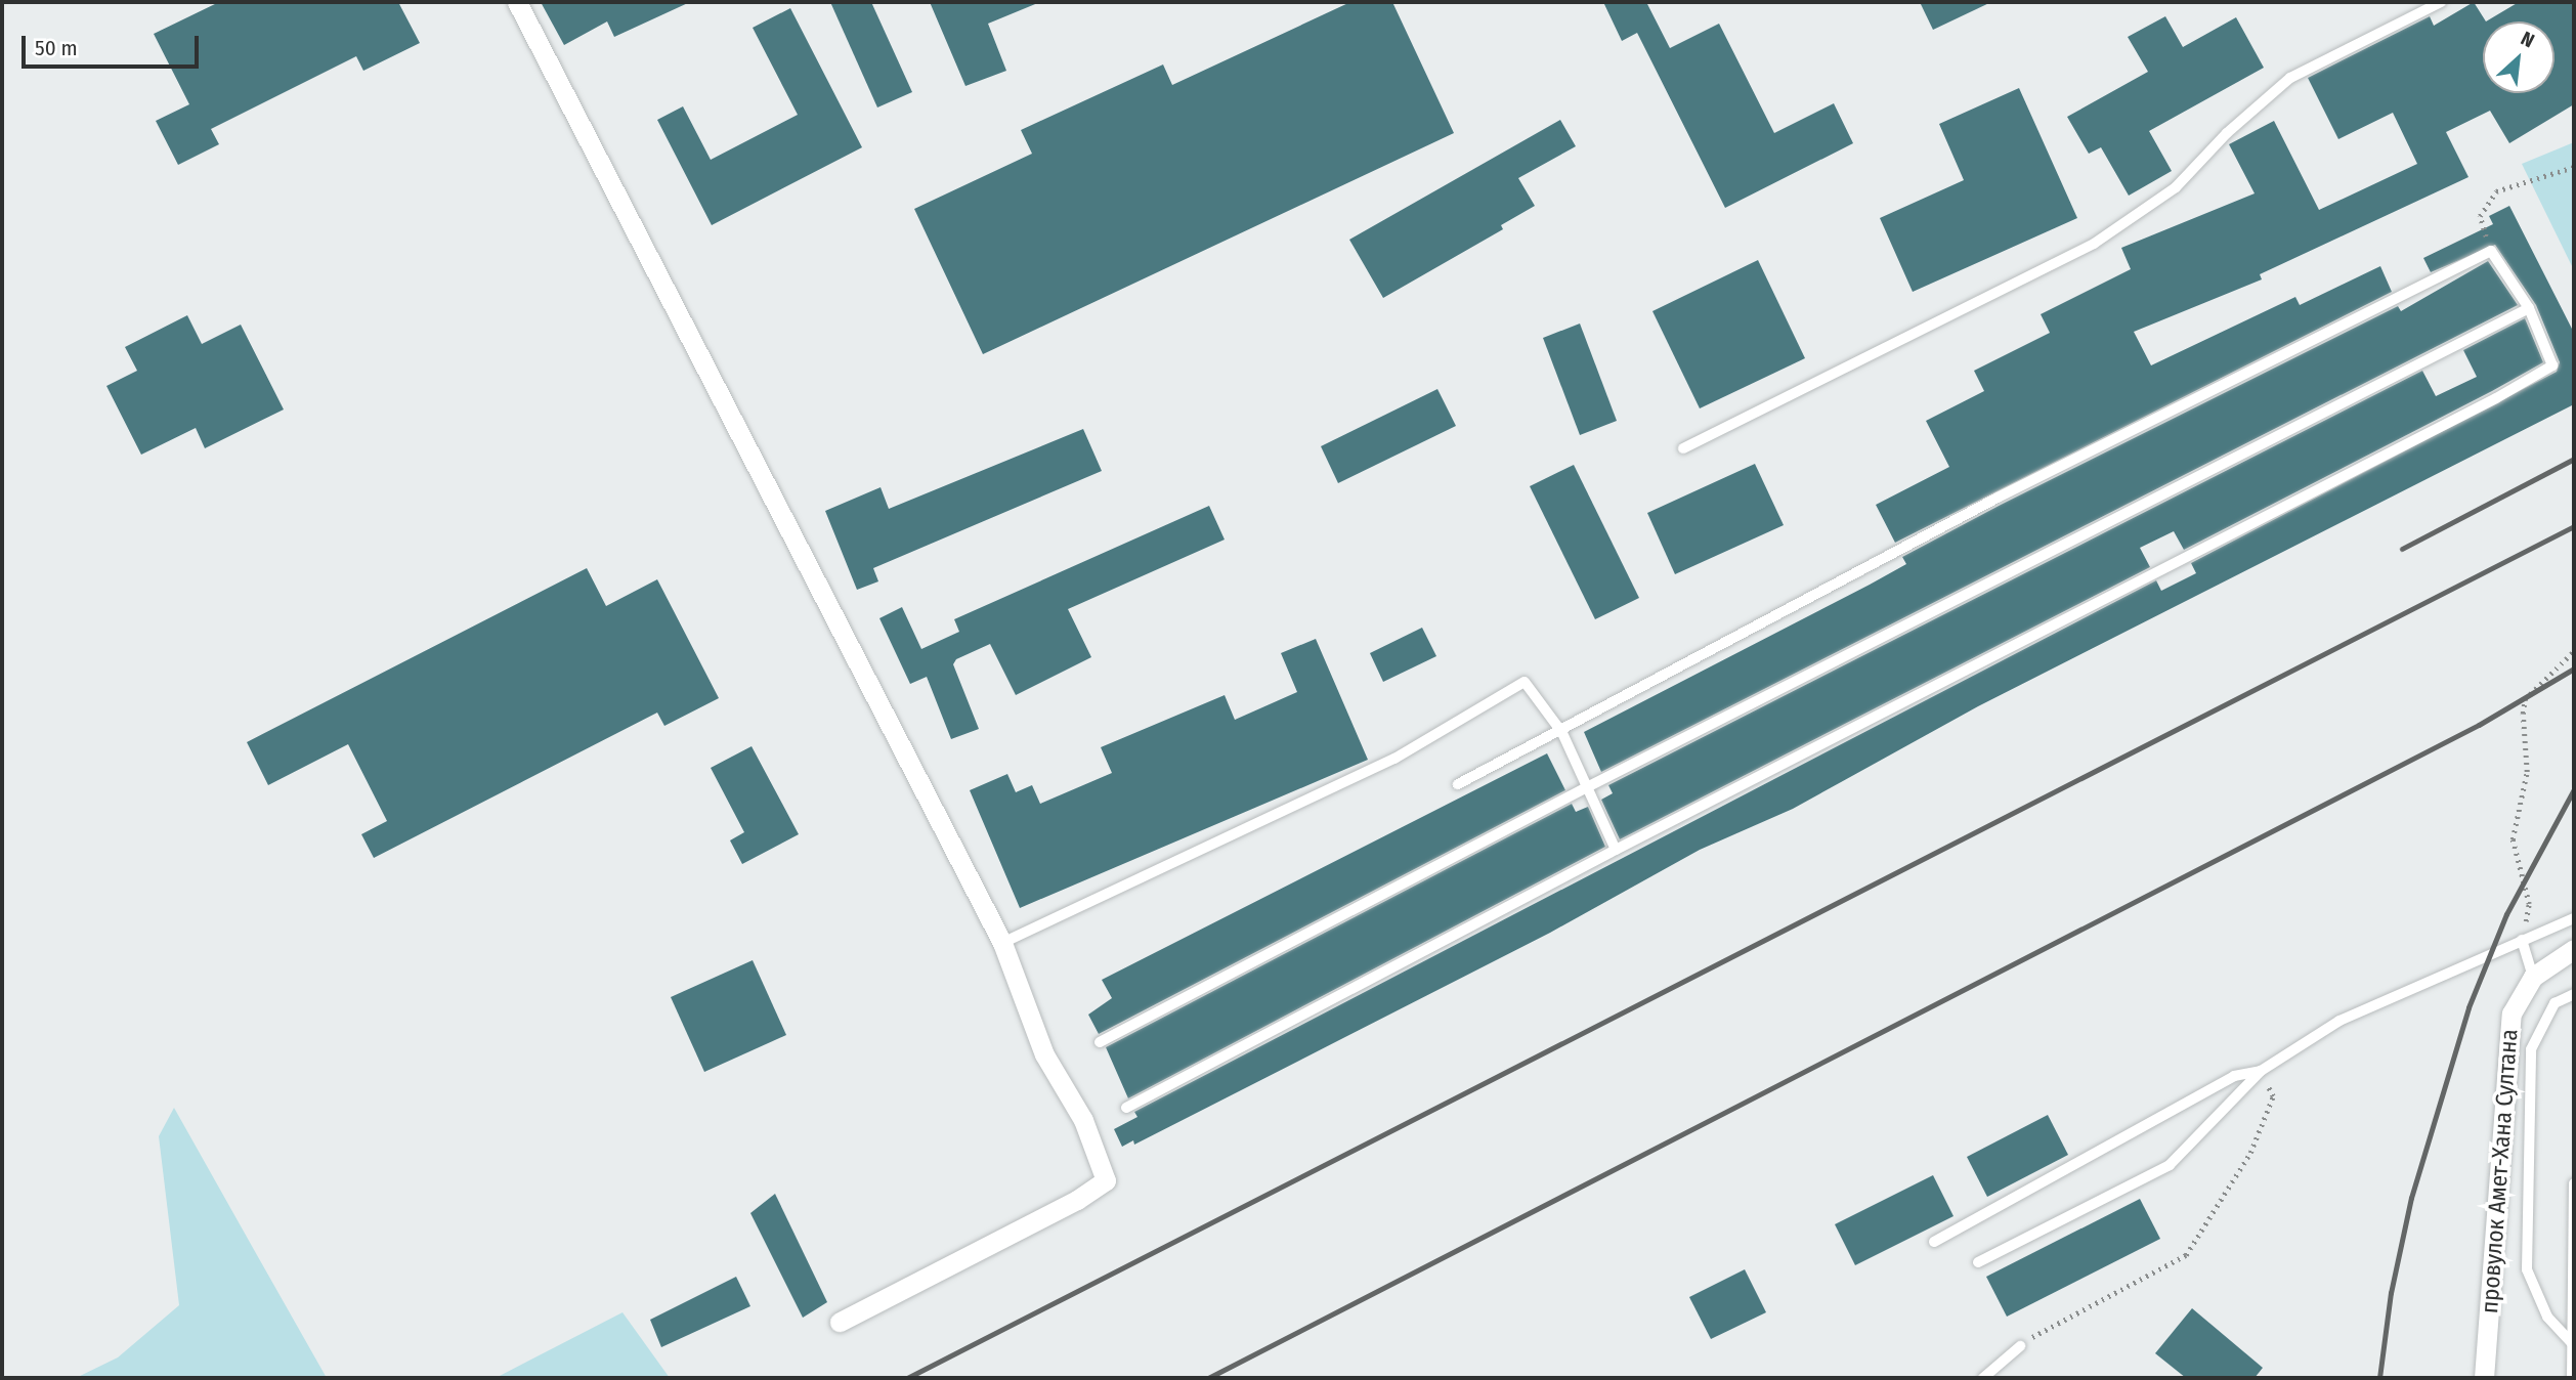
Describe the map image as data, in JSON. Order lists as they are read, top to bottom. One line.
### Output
{"streets":{"street":["провулок Амет-Хана Султана"]},"scale_bar":"50 m","north":"top right"}
